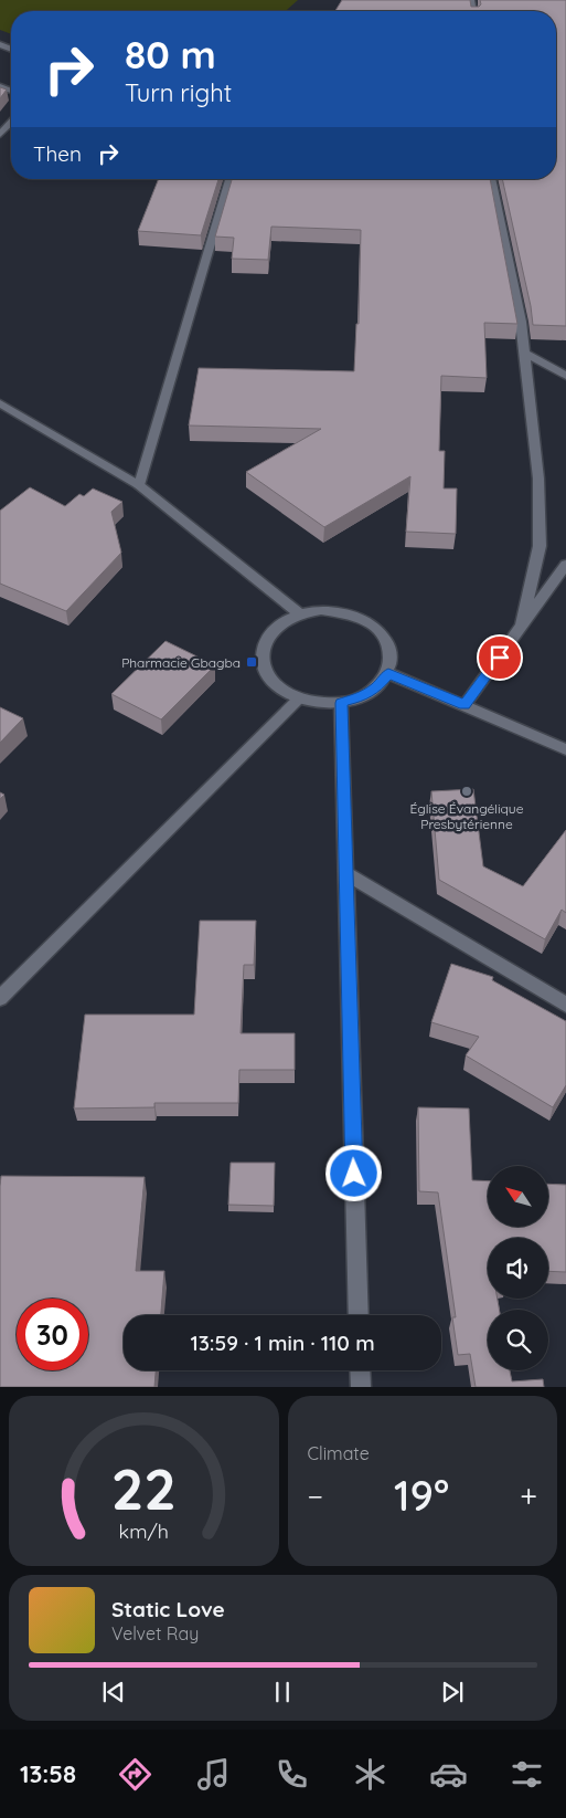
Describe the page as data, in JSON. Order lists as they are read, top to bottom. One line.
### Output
{"places":{"transit":["Pharmacie Gbagba"],"other":["Église Évangélique Presbytérienne"]},"north":"top left","page":{"turn":["80 m","Turn right"],"then":"Then","limit":"30","trip":"13:59 · 1 min · 110 m","tile":"Climate","heat":["−","19°","+"],"song":["Static Love","Velvet Ray"],"tabs":"13:58","gauge":["22","km/h"]}}
